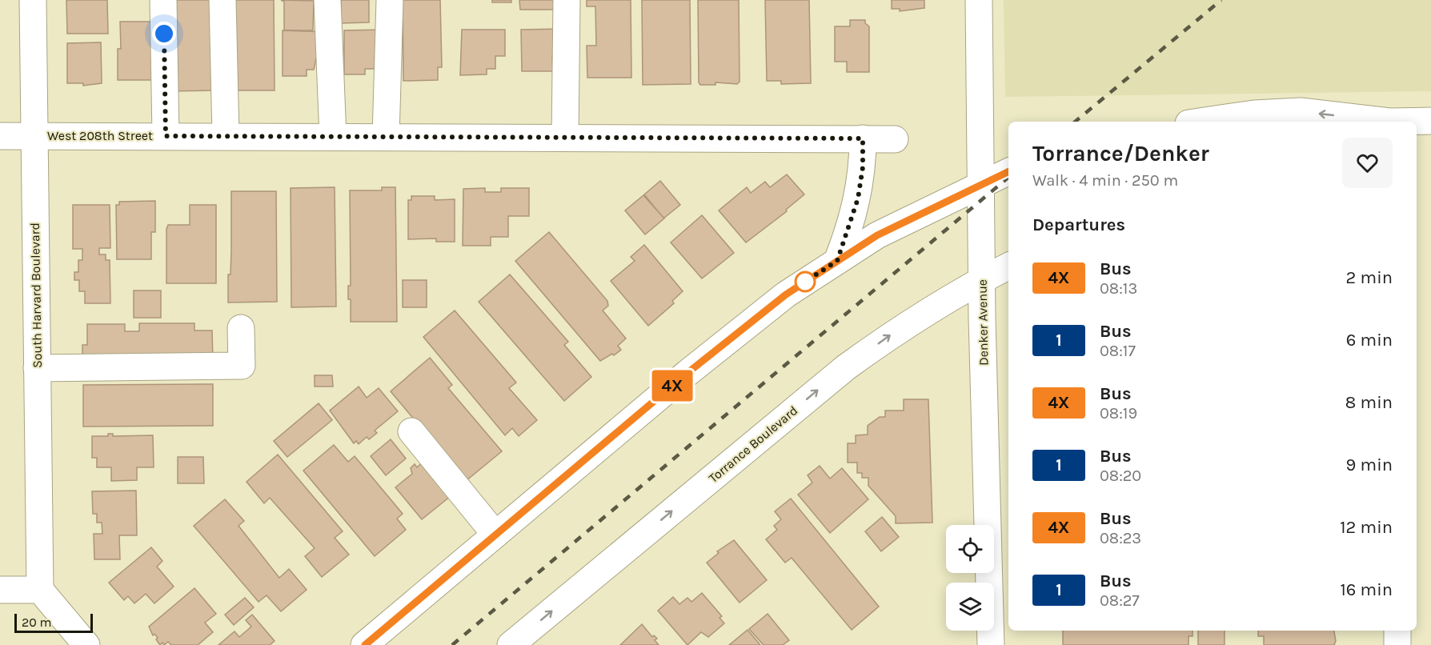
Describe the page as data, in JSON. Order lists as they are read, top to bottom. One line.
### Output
{"streets":{"street":["West 208th Street","South Harvard Boulevard","Denker Avenue","Torrance Boulevard"]},"crossings":[["West 208th Street","South Harvard Boulevard"],["Denker Avenue","Torrance Boulevard"]],"lines":["bus line 4X"],"scale_bar":"20 m","page":{"on_map":"4X","heading":[["Torrance/Denker","Walk · 4 min · 250 m"],"Departures"],"list":[{"mark":"4X","name":"Bus","note":"08:13","value":"2 min"},{"mark":"1","name":"Bus","note":"08:17","value":"6 min"},{"mark":"4X","name":"Bus","note":"08:19","value":"8 min"},{"mark":"1","name":"Bus","note":"08:20","value":"9 min"},{"mark":"4X","name":"Bus","note":"08:23","value":"12 min"},{"mark":"1","name":"Bus","note":"08:27","value":"16 min"}],"scale":"20 m"}}
